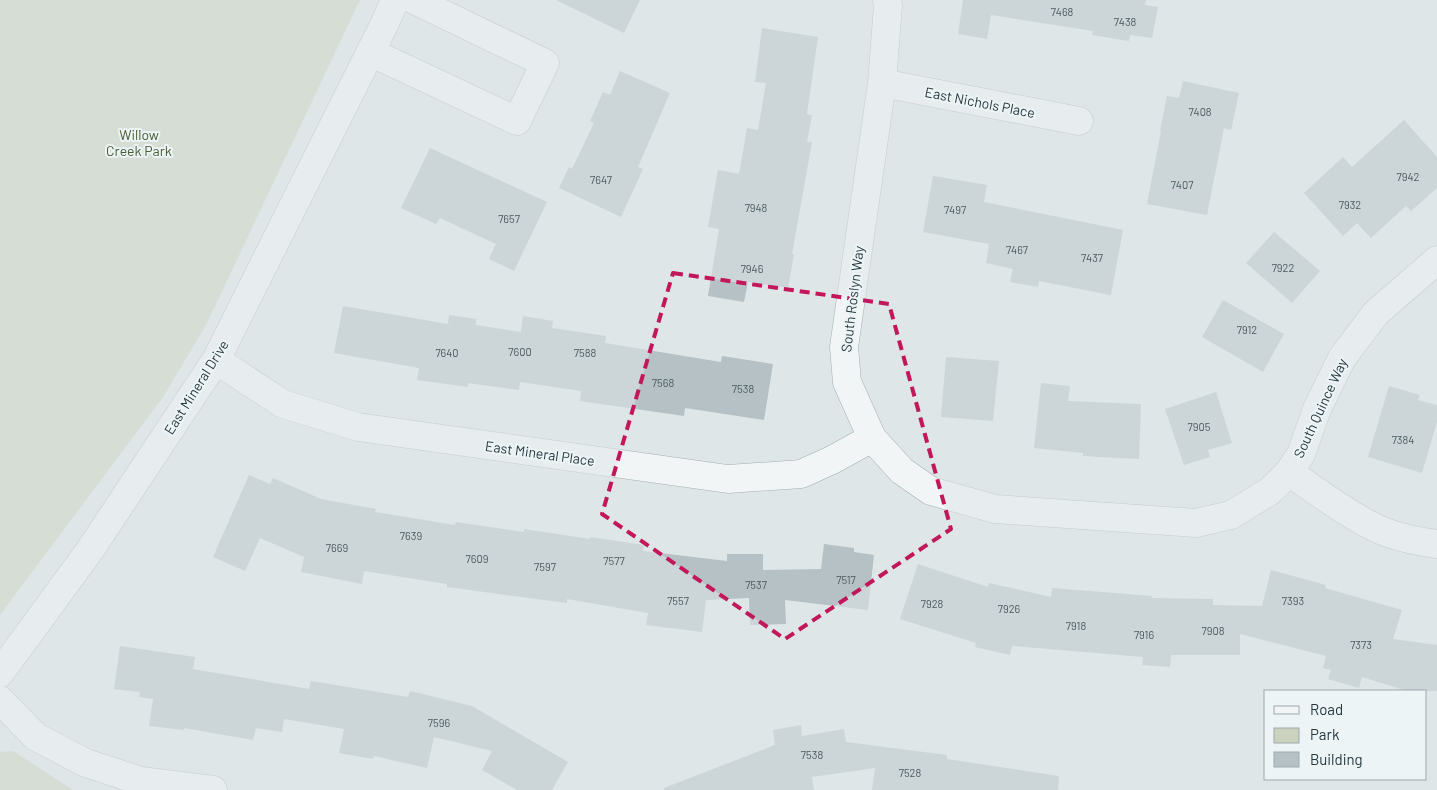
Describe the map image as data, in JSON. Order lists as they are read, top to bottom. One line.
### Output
{"streets":{"street":["East Nichols Place","South Roslyn Way","East Mineral Drive","South Quince Way","East Mineral Place"]},"crossings":[["East Nichols Place","South Roslyn Way"],["South Roslyn Way","South Quince Way"],["South Roslyn Way","East Mineral Place"],["East Mineral Drive","East Mineral Place"]],"parks":["Willow Creek Park"],"house_numbers":["7468","7438","7408","7942","7647","7407","7932","7948","7497","7657","7467","7437","7922","7946","7912","7600","7640","7588","7568","7538","7905","7384","7639","7669","7609","7577","7597","7517","7537","7557","7393","7928","7926","7918","7908","7916","7373","7596","7538","7528"],"legend":["Road","Park","Building"]}
